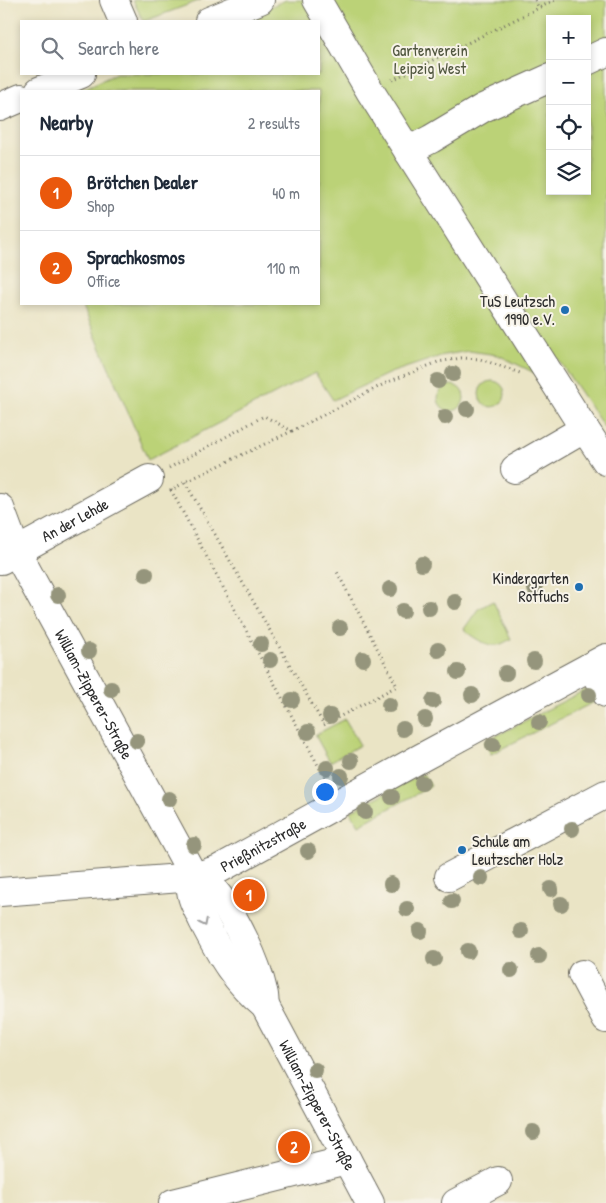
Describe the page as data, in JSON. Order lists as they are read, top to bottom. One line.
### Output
{"streets":{"street":["An der Lehde","William-Zipperer-Straße","Prießnitzstraße"]},"crossings":[["An der Lehde","William-Zipperer-Straße"],["William-Zipperer-Straße","Prießnitzstraße"]],"parks":["Gartenverein Leipzig West"],"places":["TuS Leutzsch 1990 e.V.","Kindergarten Rotfuchs","Schule am Leutzscher Holz"],"page":{"map_buttons":["+","−"],"search":"Search here","heading":["Nearby","2 results"],"list":[{"mark":"1","name":"Brötchen Dealer","note":"Shop","value":"40 m"},{"mark":"2","name":"Sprachkosmos","note":"Office","value":"110 m"}],"pins":["1","2"]}}
